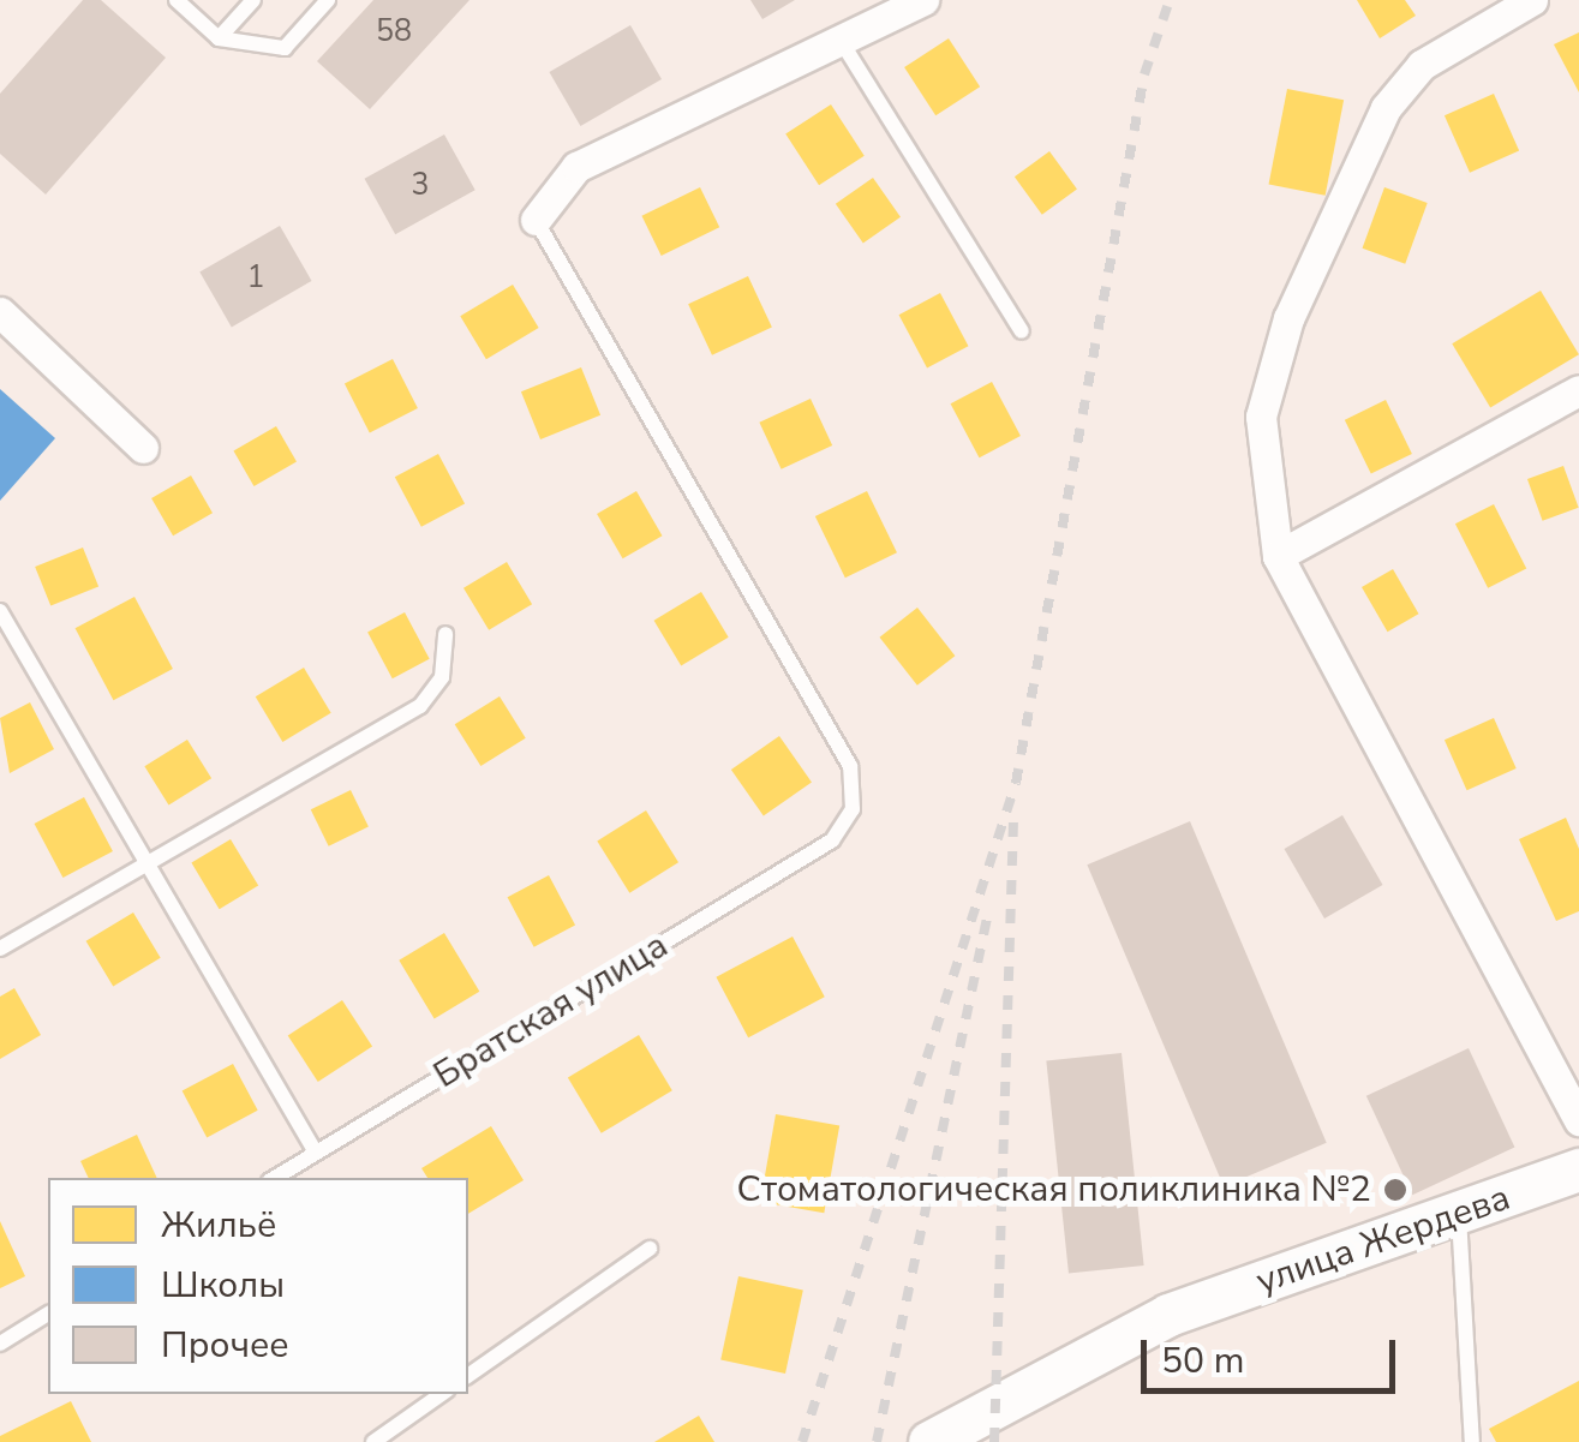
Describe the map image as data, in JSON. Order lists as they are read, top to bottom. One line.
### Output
{"streets":{"main road":["улица Жердева"],"lane":["Братская улица"]},"places":["Стоматологическая поликлиника №2"],"house_numbers":["58","3","1"],"legend":["Жильё","Школы","Прочее"],"scale_bar":"50 m"}
